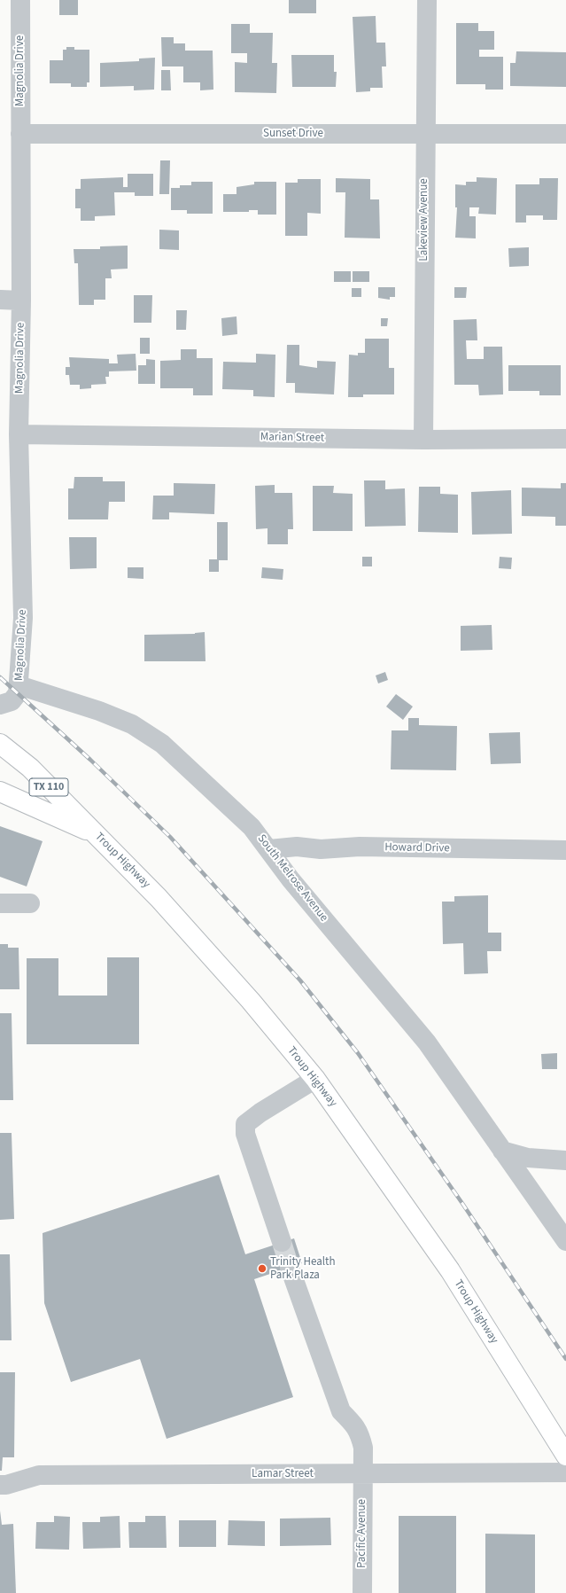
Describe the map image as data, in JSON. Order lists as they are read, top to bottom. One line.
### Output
{"streets":{"main road":["TX 110","Troup Highway"],"street":["Magnolia Drive","Sunset Drive","Lakeview Avenue","Marian Street","Howard Drive","South Melrose Avenue","Lamar Street","Pacific Avenue"]},"crossings":[["Magnolia Drive","Sunset Drive"],["Magnolia Drive","Marian Street"],["Magnolia Drive","South Melrose Avenue"],["Sunset Drive","Lakeview Avenue"],["Lakeview Avenue","Marian Street"],["Howard Drive","South Melrose Avenue"],["Lamar Street","Pacific Avenue"]],"places":["Trinity Health Park Plaza"]}
